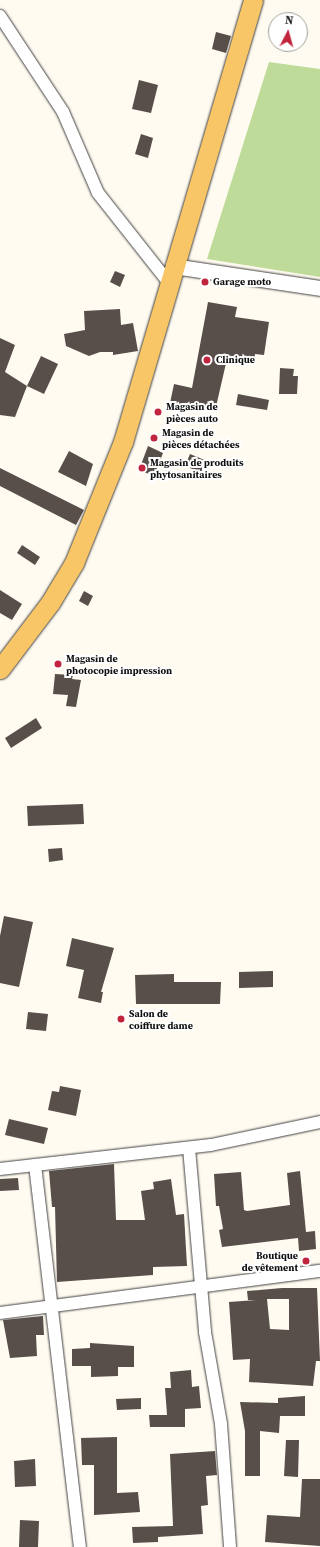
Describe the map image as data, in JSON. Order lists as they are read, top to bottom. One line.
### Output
{"places":["Garage moto","Clinique","Magasin de pièces auto","Magasin de pièces détachées","Magasin de produits phytosanitaires","Magasin de photocopie impression","Salon de coiffure dame","Boutique de vêtement"],"north":"top"}
